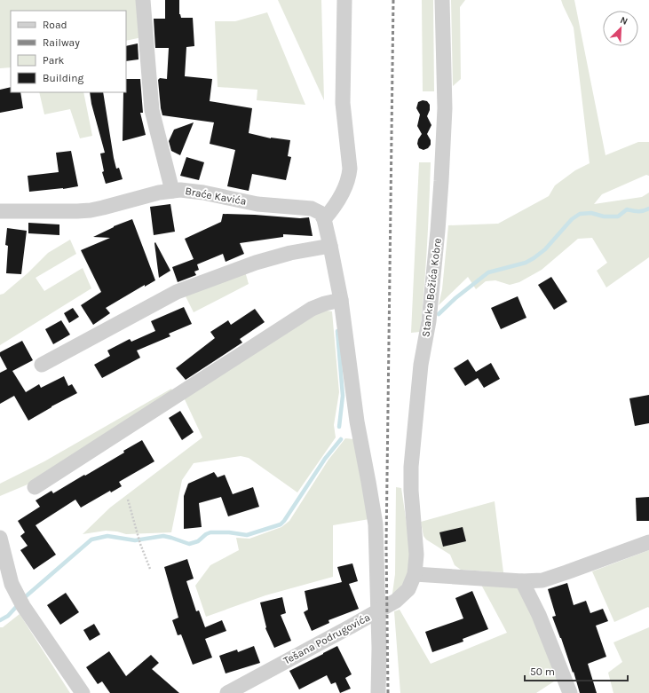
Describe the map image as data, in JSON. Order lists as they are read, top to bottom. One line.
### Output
{"streets":{"street":["Braće Kavića","Stanka Božića Kobre","Tešana Podrugovića"]},"crossings":[["Stanka Božića Kobre","Tešana Podrugovića"]],"legend":["Road","Railway","Park","Building"],"scale_bar":"50 m","north":"top right"}
